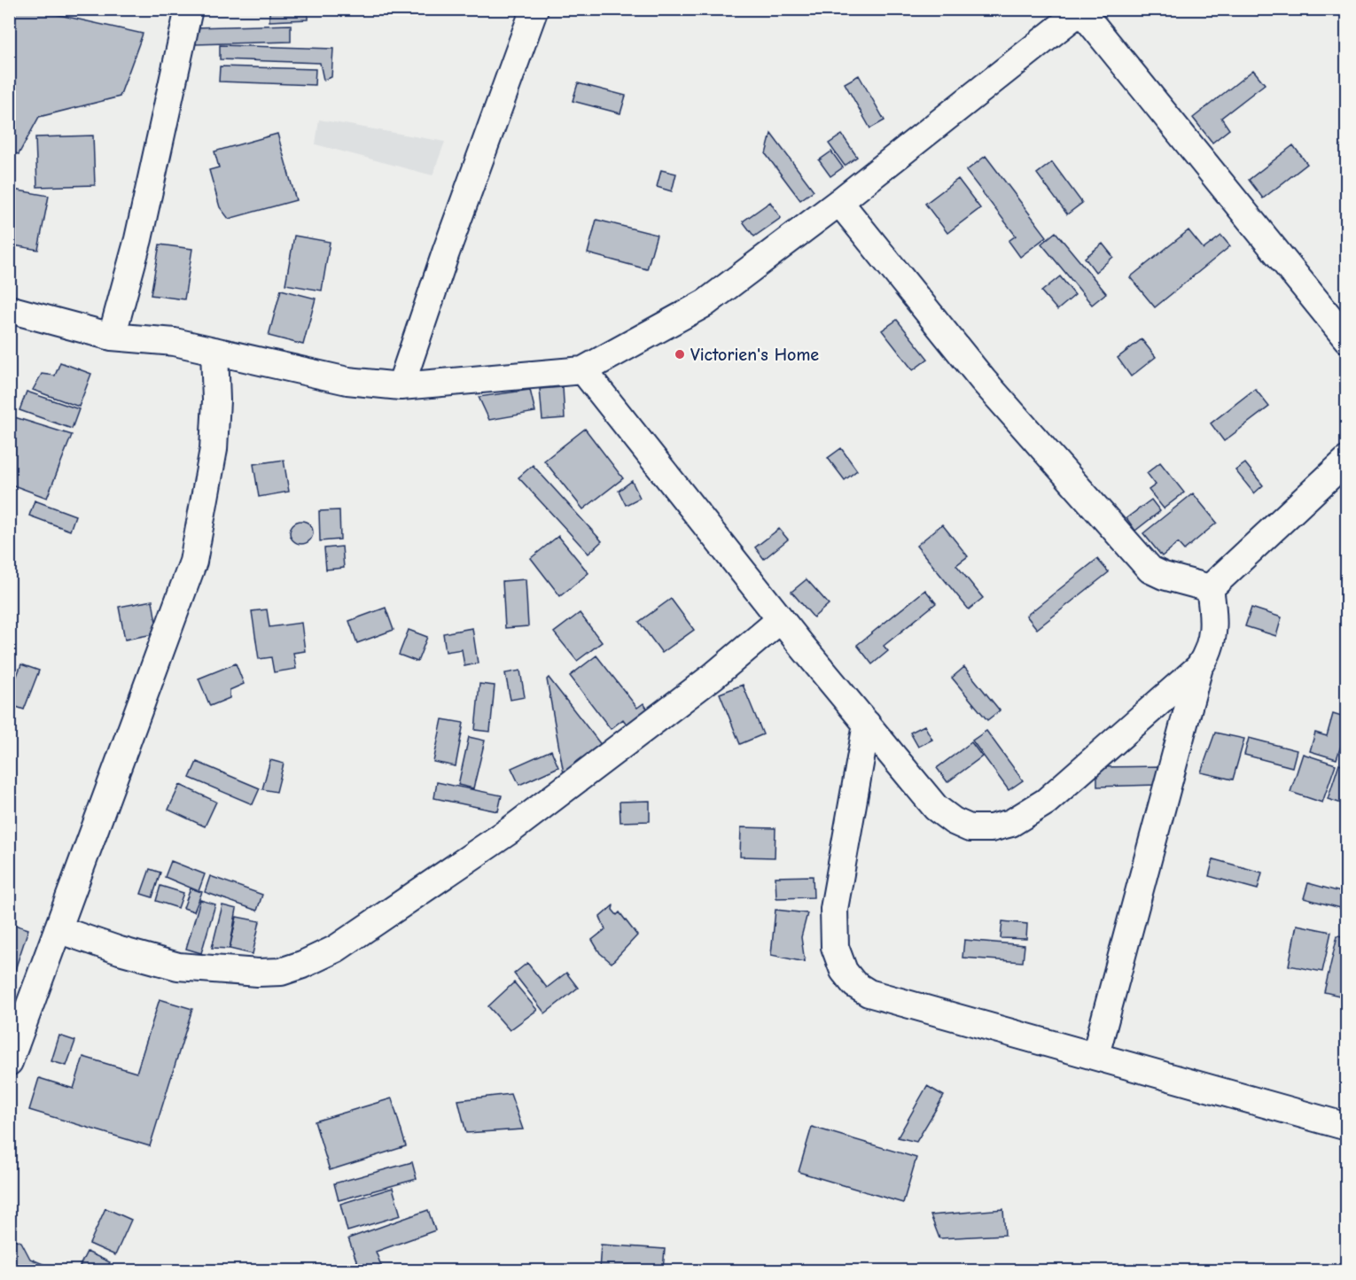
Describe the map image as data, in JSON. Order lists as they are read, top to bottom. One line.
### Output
{"places":["Victorien's Home"]}
